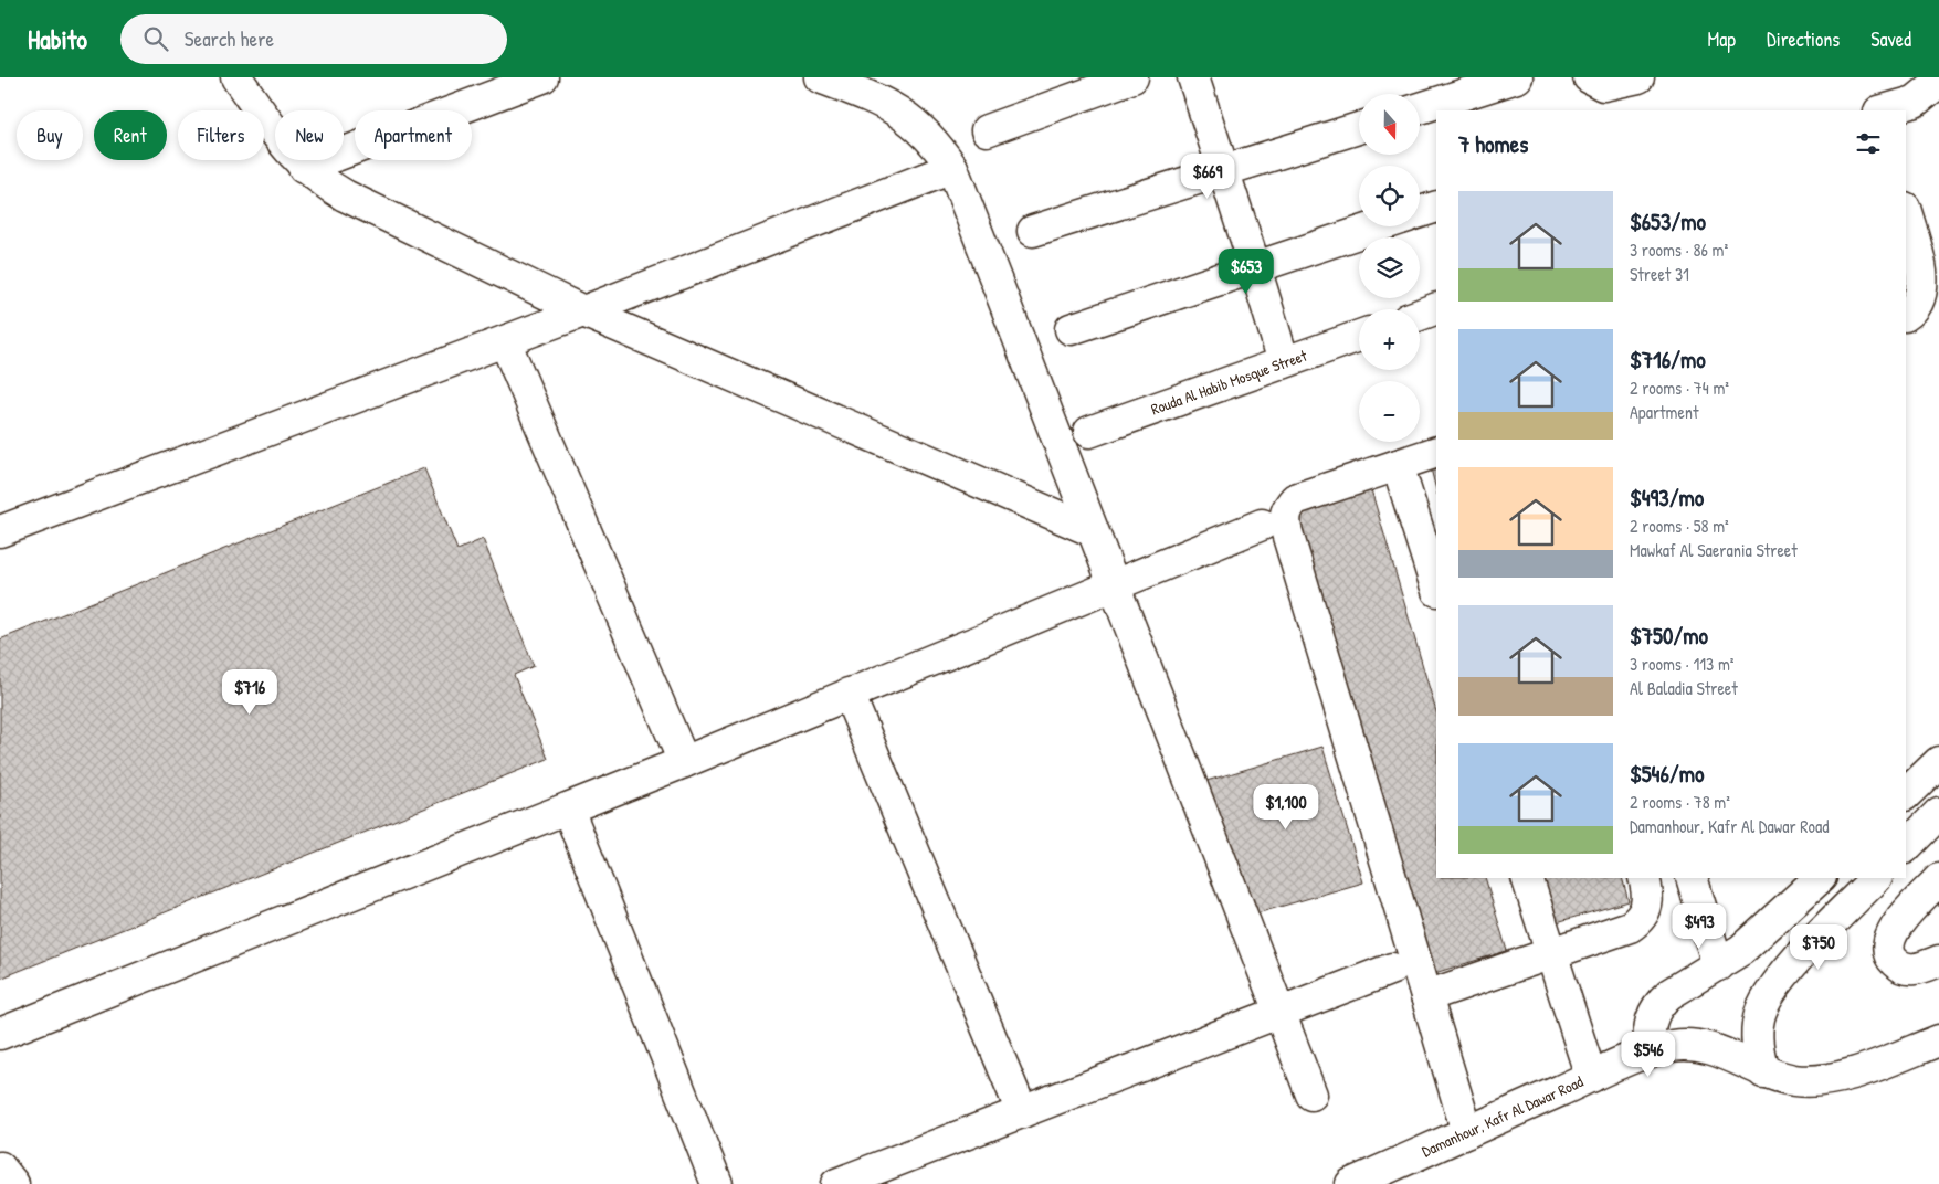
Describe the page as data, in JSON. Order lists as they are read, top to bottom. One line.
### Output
{"streets":{"street":["Rouda Al Habib Mosque Street","Damanhour, Kafr Al Dawar Road"]},"north":"bottom","page":{"header":"Habito","search":"Search here","nav":["Map","Directions","Saved"],"map_buttons":["+","−"],"chip":["Buy","Rent","Filters","New","Apartment"],"heading":"7 homes","price":["$669","$653","$716","$1,100","$493","$750","$546"],"list":[{"name":"$653/mo","note":"3 rooms · 86 m² · Street 31"},{"name":"$716/mo","note":"2 rooms · 74 m² · Apartment"},{"name":"$493/mo","note":"2 rooms · 58 m² · Mawkaf Al Saerania Street"},{"name":"$750/mo","note":"3 rooms · 113 m² · Al Baladia Street"},{"name":"$546/mo","note":"2 rooms · 78 m² · Damanhour, Kafr Al Dawar Road"}]}}
